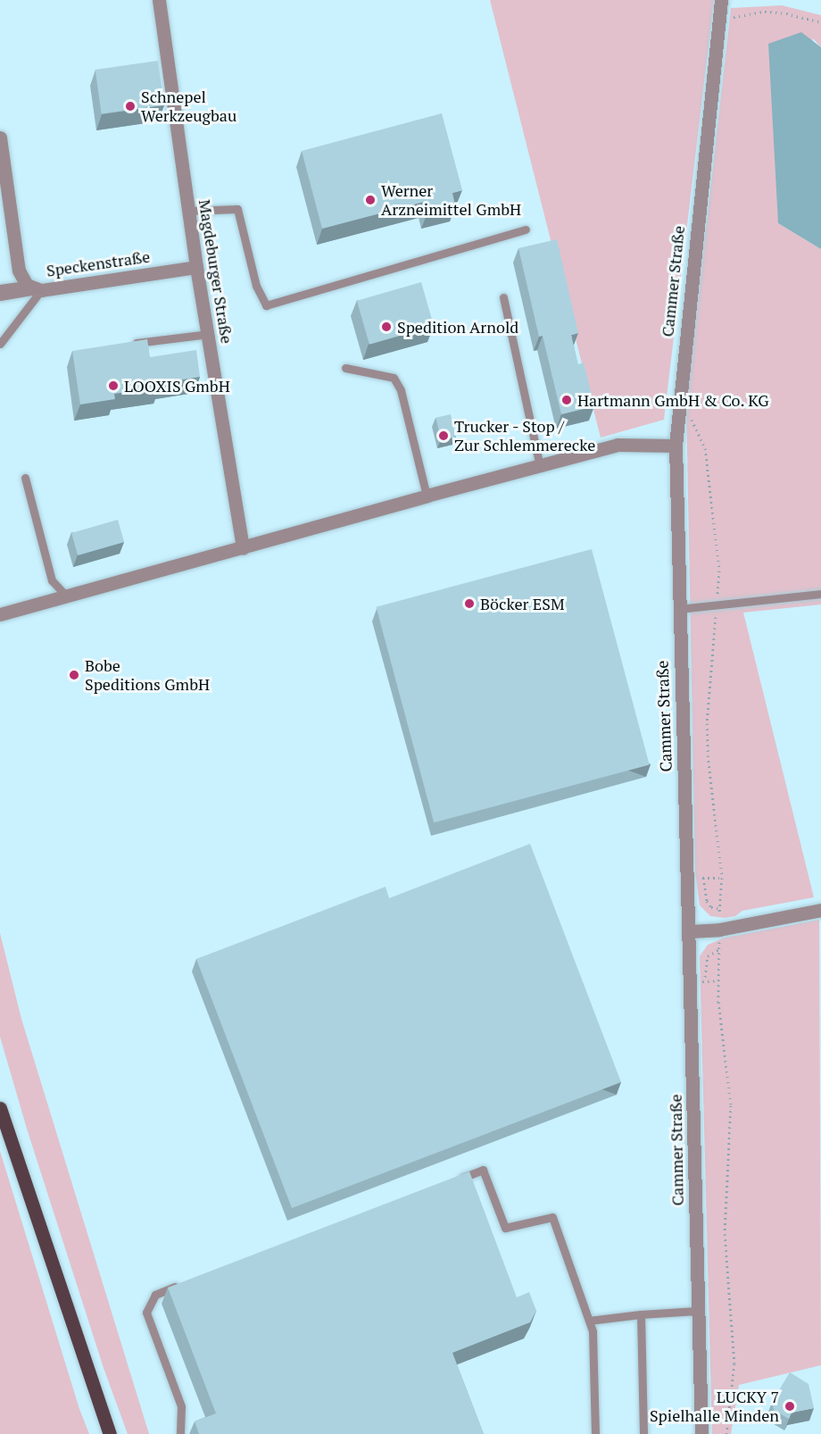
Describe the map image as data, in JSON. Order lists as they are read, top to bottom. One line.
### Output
{"streets":{"street":["Speckenstraße","Magdeburger Straße","Cammer Straße"]},"crossings":[["Speckenstraße","Magdeburger Straße"]],"places":["Schnepel Werkzeugbau","Werner Arzneimittel GmbH","Spedition Arnold","LOOXIS GmbH","Hartmann GmbH & Co. KG","Trucker - Stop / Zur Schlemmerecke","Böcker ESM","Bobe Speditions GmbH","LUCKY 7 Spielhalle Minden"]}
